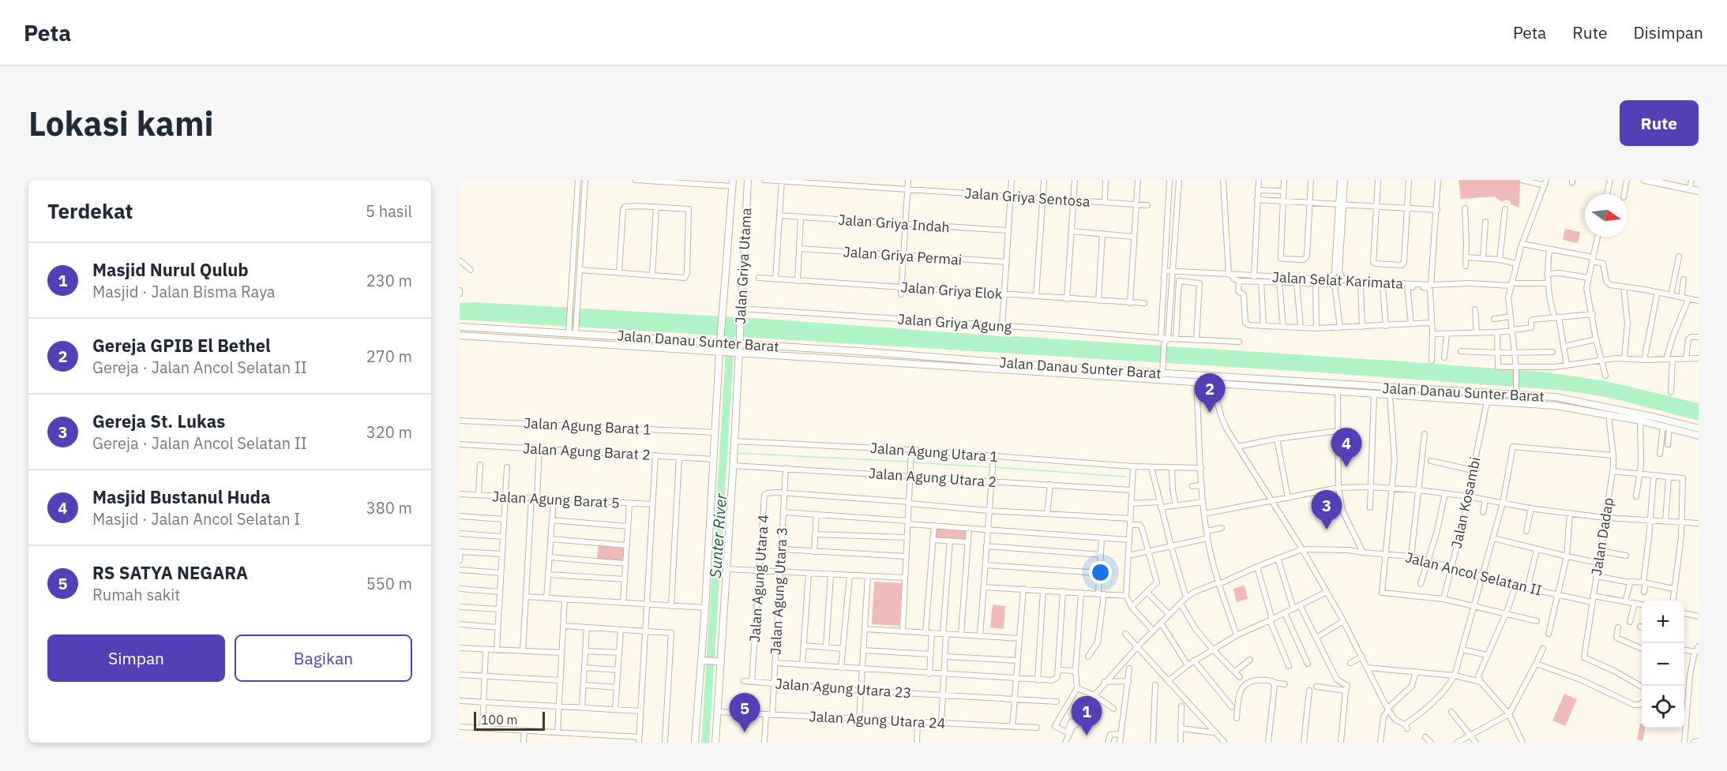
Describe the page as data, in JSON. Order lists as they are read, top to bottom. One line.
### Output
{"streets":{"main road":["Jalan Griya Utama","Jalan Danau Sunter Barat"],"street":["Jalan Griya Sentosa","Jalan Griya Indah","Jalan Griya Permai","Jalan Selat Karimata","Jalan Griya Elok","Jalan Griya Agung","Jalan Agung Barat 1","Jalan Agung Barat 2","Jalan Agung Utara 1","Jalan Agung Utara 2","Jalan Agung Barat 5","Jalan Kosambi","Jalan Dadap","Jalan Ancol Selatan II","Jalan Agung Utara 4","Jalan Agung Utara 3","Jalan Agung Utara 23","Jalan Agung Utara 24"]},"crossings":[["Jalan Griya Utama","Jalan Griya Agung"],["Jalan Griya Utama","Jalan Danau Sunter Barat"],["Jalan Griya Utama","Jalan Agung Barat 1"],["Jalan Griya Utama","Jalan Agung Barat 2"],["Jalan Griya Utama","Jalan Agung Utara 1"],["Jalan Griya Utama","Jalan Agung Utara 2"],["Jalan Griya Utama","Jalan Agung Utara 24"],["Jalan Danau Sunter Barat","Jalan Kosambi"],["Jalan Danau Sunter Barat","Jalan Dadap"],["Jalan Agung Utara 2","Jalan Agung Utara 3"],["Jalan Kosambi","Jalan Ancol Selatan II"],["Jalan Dadap","Jalan Ancol Selatan II"],["Jalan Agung Utara 4","Jalan Agung Utara 3"],["Jalan Agung Utara 4","Jalan Agung Utara 23"],["Jalan Agung Utara 3","Jalan Agung Utara 23"],["Jalan Agung Utara 3","Jalan Agung Utara 24"]],"water":["Sunter River"],"scale_bar":"100 m","north":"right","page":{"header":"Peta","nav":["Peta","Rute","Disimpan"],"buttons":["Rute",["Simpan","Bagikan"]],"title":"Lokasi kami","heading":["Terdekat","5 hasil"],"list":[{"mark":"1","name":"Masjid Nurul Qulub","note":"Masjid · Jalan Bisma Raya","value":"230 m"},{"mark":"2","name":"Gereja GPIB El Bethel","note":"Gereja · Jalan Ancol Selatan II","value":"270 m"},{"mark":"3","name":"Gereja St. Lukas","note":"Gereja · Jalan Ancol Selatan II","value":"320 m"},{"mark":"4","name":"Masjid Bustanul Huda","note":"Masjid · Jalan Ancol Selatan I","value":"380 m"},{"mark":"5","name":"RS SATYA NEGARA","note":"Rumah sakit","value":"550 m"}],"pins":["2","4","3","5","1"],"map_buttons":["+","−"],"scale":"100 m"}}
